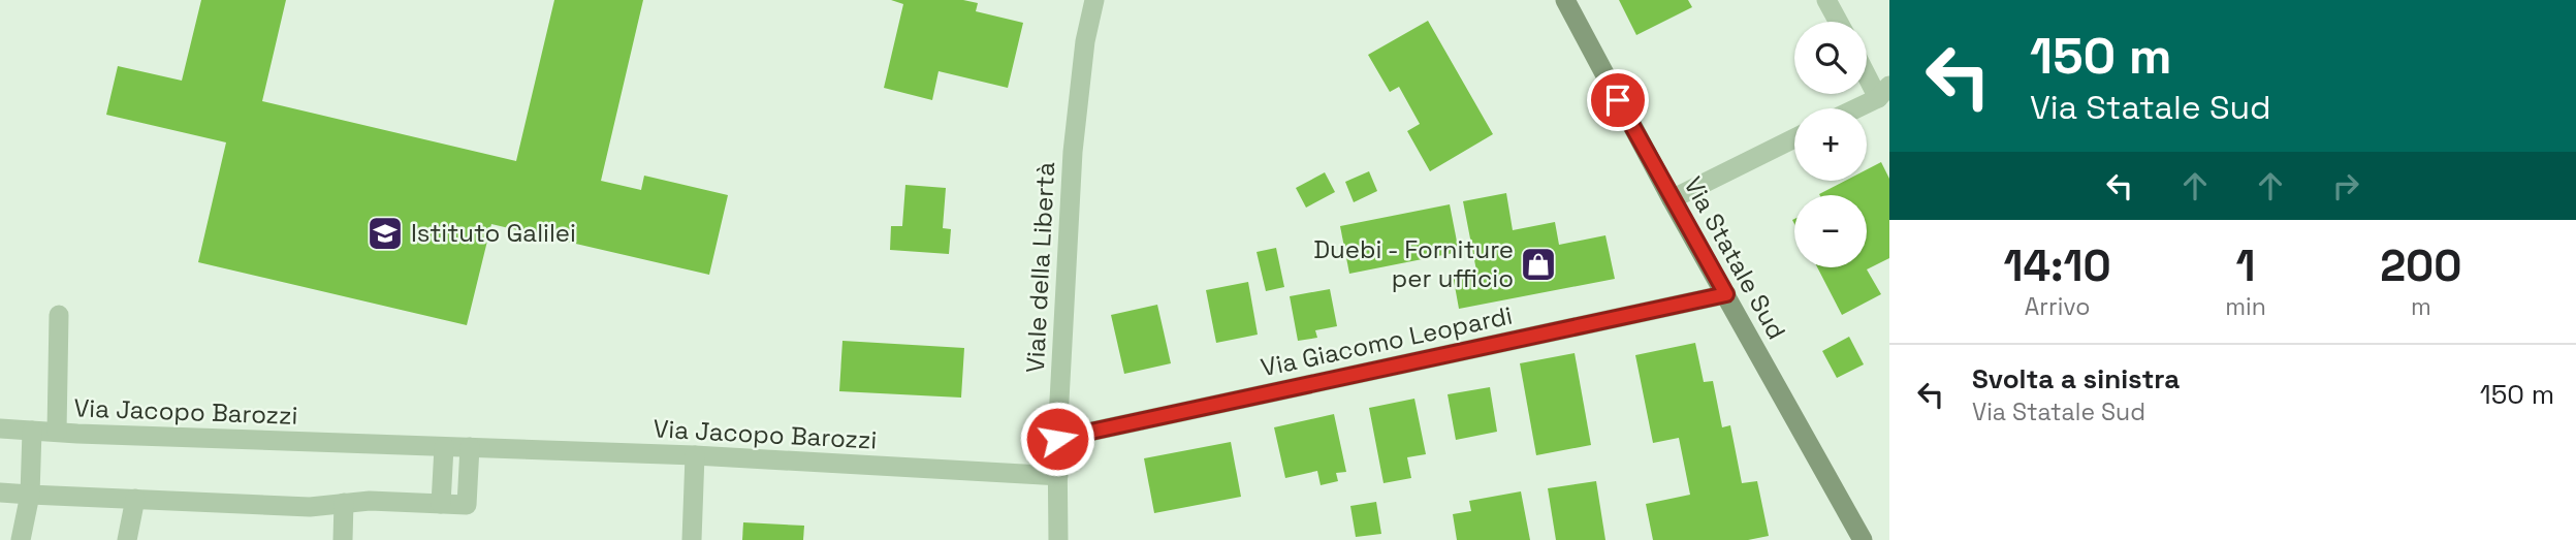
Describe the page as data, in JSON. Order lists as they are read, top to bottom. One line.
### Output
{"streets":{"main road":["Via Statale Sud"],"street":["Viale della Libertà","Via Giacomo Leopardi","Via Jacopo Barozzi"]},"crossings":[["Via Statale Sud","Via Giacomo Leopardi"],["Viale della Libertà","Via Giacomo Leopardi"],["Viale della Libertà","Via Jacopo Barozzi"]],"places":{"school or university":["Istituto Galilei"],"shop":["Duebi - Forniture per ufficio"]},"page":{"turn":["150 m","Via Statale Sud"],"map_buttons":["+","−"],"eta":["14:10","Arrivo","1","min","200","m"],"list":[{"name":"Svolta a sinistra","note":"Via Statale Sud","value":"150 m"}]}}
